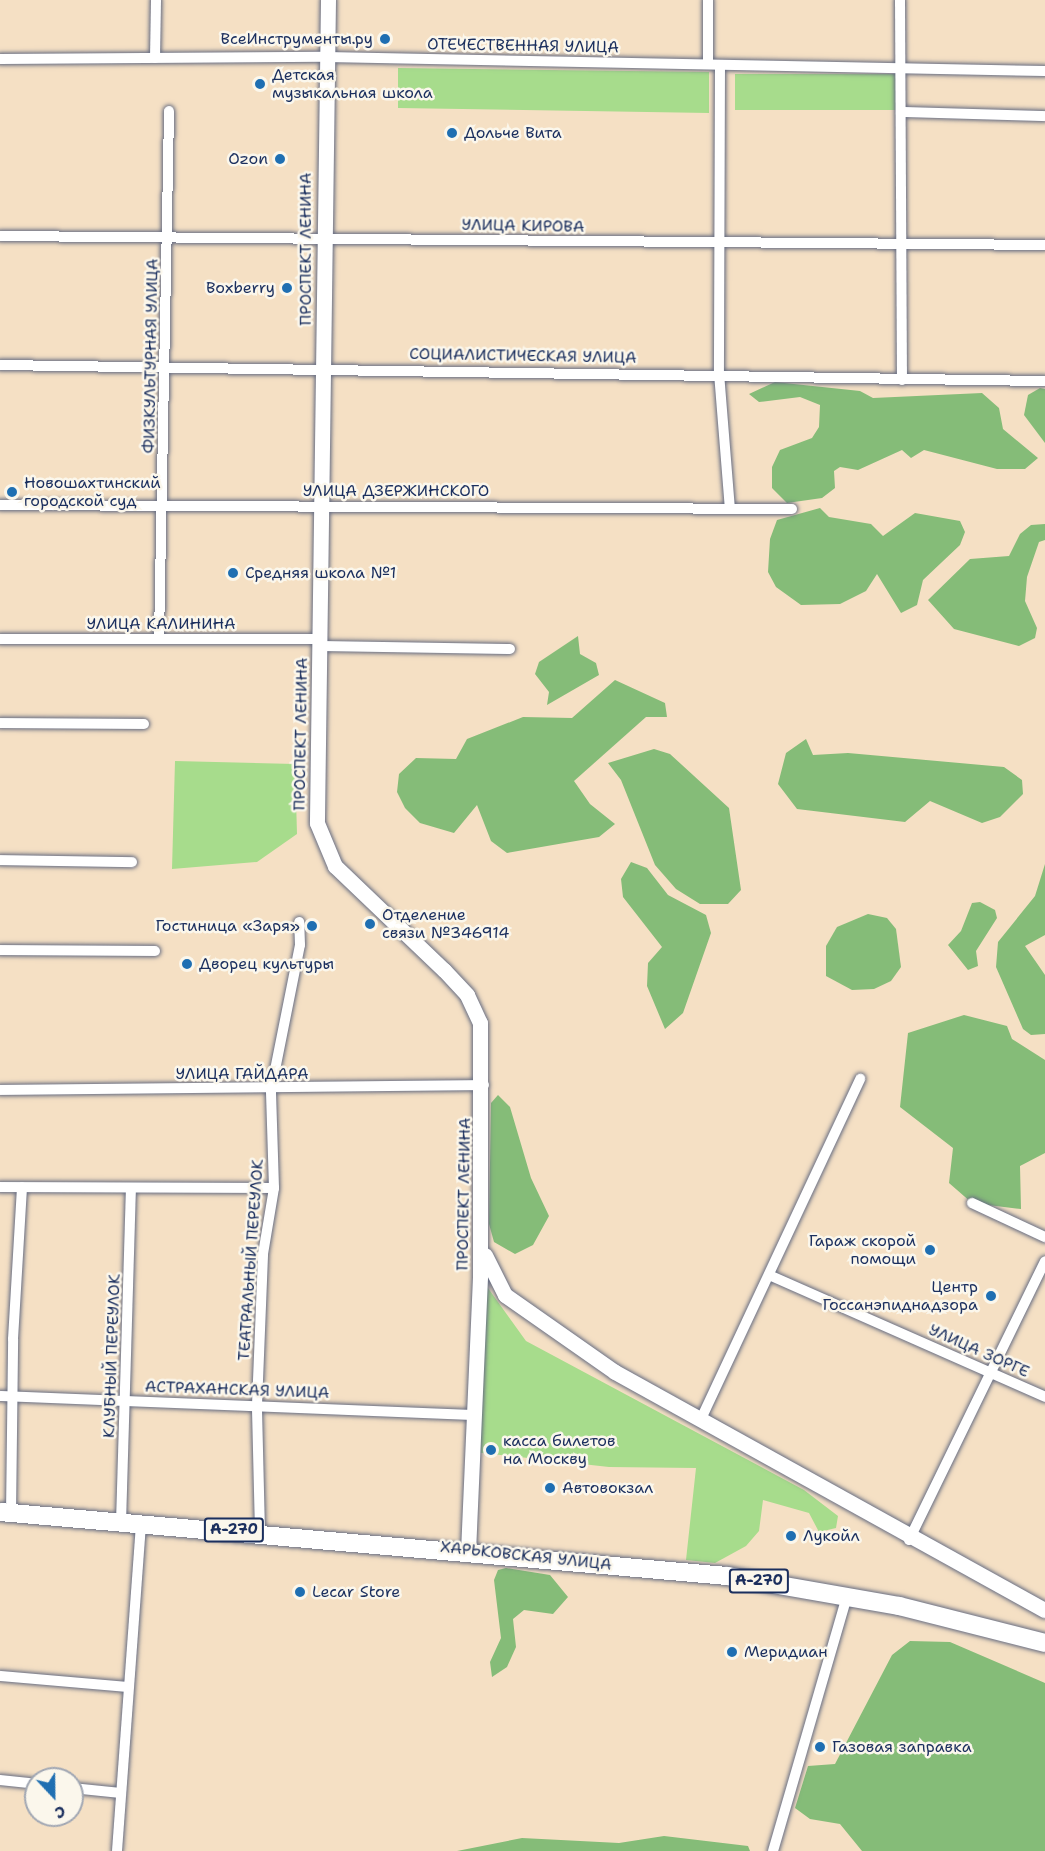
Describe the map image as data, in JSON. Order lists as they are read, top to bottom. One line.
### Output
{"streets":{"highway":["А-270","ХАРЬКОВСКАЯ УЛИЦА"],"main road":["ПРОСПЕКТ ЛЕНИНА"],"street":["ОТЕЧЕСТВЕННАЯ УЛИЦА","УЛИЦА КИРОВА","ФИЗКУЛЬТУРНАЯ УЛИЦА","СОЦИАЛИСТИЧЕСКАЯ УЛИЦА","УЛИЦА ДЗЕРЖИНСКОГО","УЛИЦА КАЛИНИНА","УЛИЦА ГАЙДАРА","ТЕАТРАЛЬНЫЙ ПЕРЕУЛОК","УЛИЦА ЗОРГЕ","КЛУБНЫЙ ПЕРЕУЛОК","АСТРАХАНСКАЯ УЛИЦА"]},"crossings":[["ОТЕЧЕСТВЕННАЯ УЛИЦА","ПРОСПЕКТ ЛЕНИНА"],["УЛИЦА КИРОВА","ПРОСПЕКТ ЛЕНИНА"],["УЛИЦА КИРОВА","ФИЗКУЛЬТУРНАЯ УЛИЦА"],["ПРОСПЕКТ ЛЕНИНА","СОЦИАЛИСТИЧЕСКАЯ УЛИЦА"],["ПРОСПЕКТ ЛЕНИНА","УЛИЦА ДЗЕРЖИНСКОГО"],["ПРОСПЕКТ ЛЕНИНА","УЛИЦА КАЛИНИНА"],["ПРОСПЕКТ ЛЕНИНА","УЛИЦА ГАЙДАРА"],["ПРОСПЕКТ ЛЕНИНА","АСТРАХАНСКАЯ УЛИЦА"],["ПРОСПЕКТ ЛЕНИНА","ХАРЬКОВСКАЯ УЛИЦА"],["ФИЗКУЛЬТУРНАЯ УЛИЦА","СОЦИАЛИСТИЧЕСКАЯ УЛИЦА"],["ФИЗКУЛЬТУРНАЯ УЛИЦА","УЛИЦА ДЗЕРЖИНСКОГО"],["ФИЗКУЛЬТУРНАЯ УЛИЦА","УЛИЦА КАЛИНИНА"],["УЛИЦА ГАЙДАРА","ТЕАТРАЛЬНЫЙ ПЕРЕУЛОК"],["ТЕАТРАЛЬНЫЙ ПЕРЕУЛОК","АСТРАХАНСКАЯ УЛИЦА"],["ТЕАТРАЛЬНЫЙ ПЕРЕУЛОК","ХАРЬКОВСКАЯ УЛИЦА"],["КЛУБНЫЙ ПЕРЕУЛОК","АСТРАХАНСКАЯ УЛИЦА"],["КЛУБНЫЙ ПЕРЕУЛОК","ХАРЬКОВСКАЯ УЛИЦА"]],"places":["ВсеИнструменты.ру","Детская музыкальная школа","Дольче Вита","Ozon","Boxberry","Новошахтинский городской суд","Средняя школа №1","Отделение связи №346914","Гостиница «Заря»","Дворец культуры","Гараж скорой помощи","Центр Госсанэпиднадзора","касса билетов на Москву","Автовокзал","Лукойл","Lecar Store","Меридиан","Газовая заправка"],"north":"bottom"}
